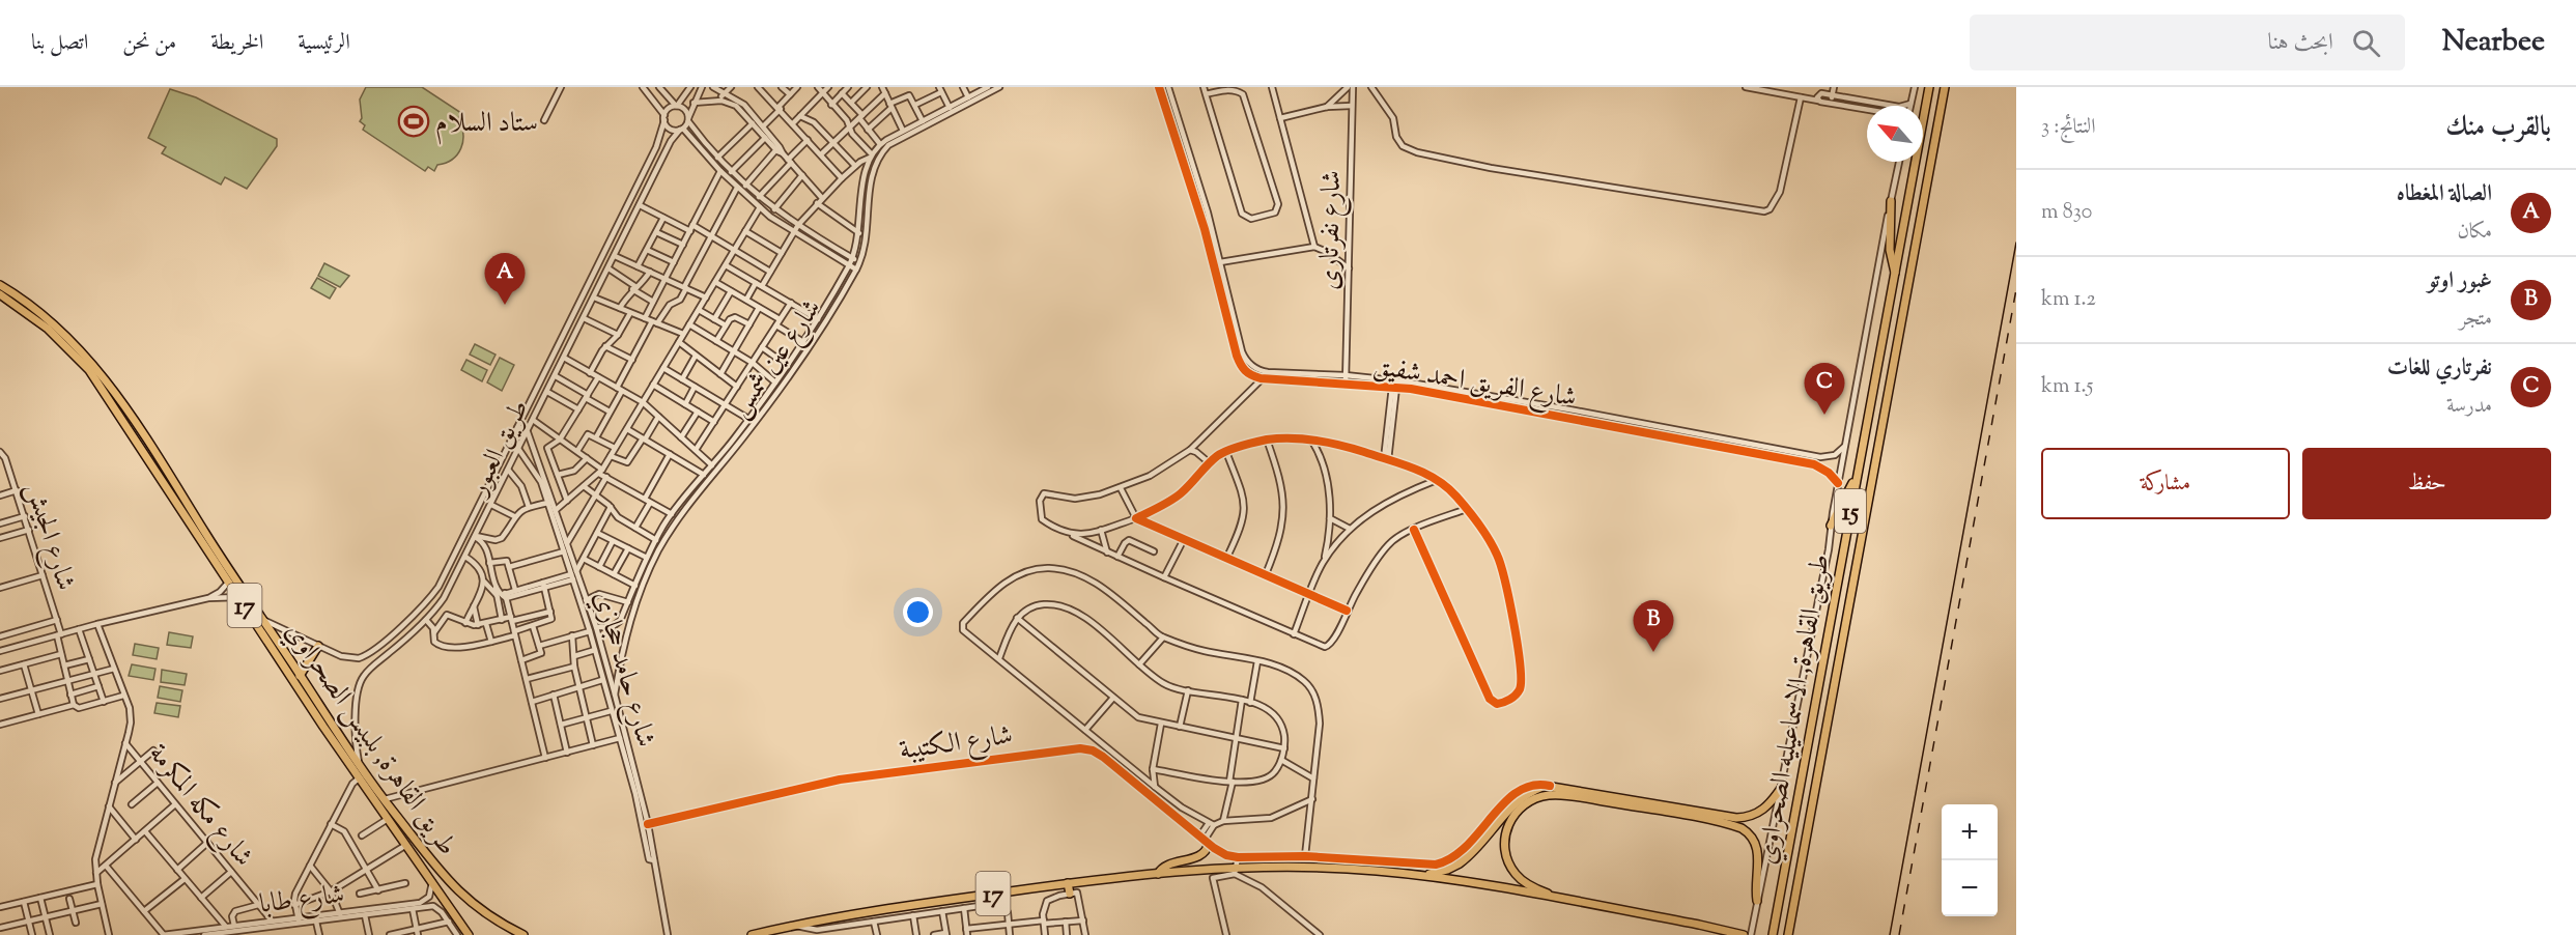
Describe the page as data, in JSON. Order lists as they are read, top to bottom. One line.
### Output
{"streets":{"highway":["15","17","طريق القاهرة, الاسماعيليه الصحراوي","طريق القاهرة, بلبيس الصحراوي"],"street":["شارع نفرتارى","شارع عين شمس","شارع الفريق احمد شفيق","طريق العبور","شارع الجيش","شارع حامد حجازي","شارع الكتيبة","شارع مكه المكرمة","شارع طابا"]},"crossings":[["شارع نفرتارى","شارع الفريق احمد شفيق"],["شارع عين شمس","شارع حامد حجازي"],["طريق العبور","شارع حامد حجازي"],["طريق العبور","طريق القاهرة, بلبيس الصحراوي"],["شارع حامد حجازي","شارع الكتيبة"],["شارع مكه المكرمة","شارع طابا"]],"places":{"sports":["ستاد السلام"]},"north":"top left","page":{"header":"Nearbee","search":"ابحث هنا","nav":["الرئيسية","الخريطة","من نحن","اتصل بنا"],"heading":["بالقرب منك","النتائج: 3"],"list":[{"mark":"A","name":"الصالة المغطاه","note":"مكان","value":"830 m"},{"mark":"B","name":"غبور اوتو","note":"متجر","value":"1.2 km"},{"mark":"C","name":"نفرتاري للغات","note":"مدرسة","value":"1.5 km"}],"pins":["A","C","B"],"buttons":["حفظ","مشاركة"],"map_buttons":["+","−"]}}
